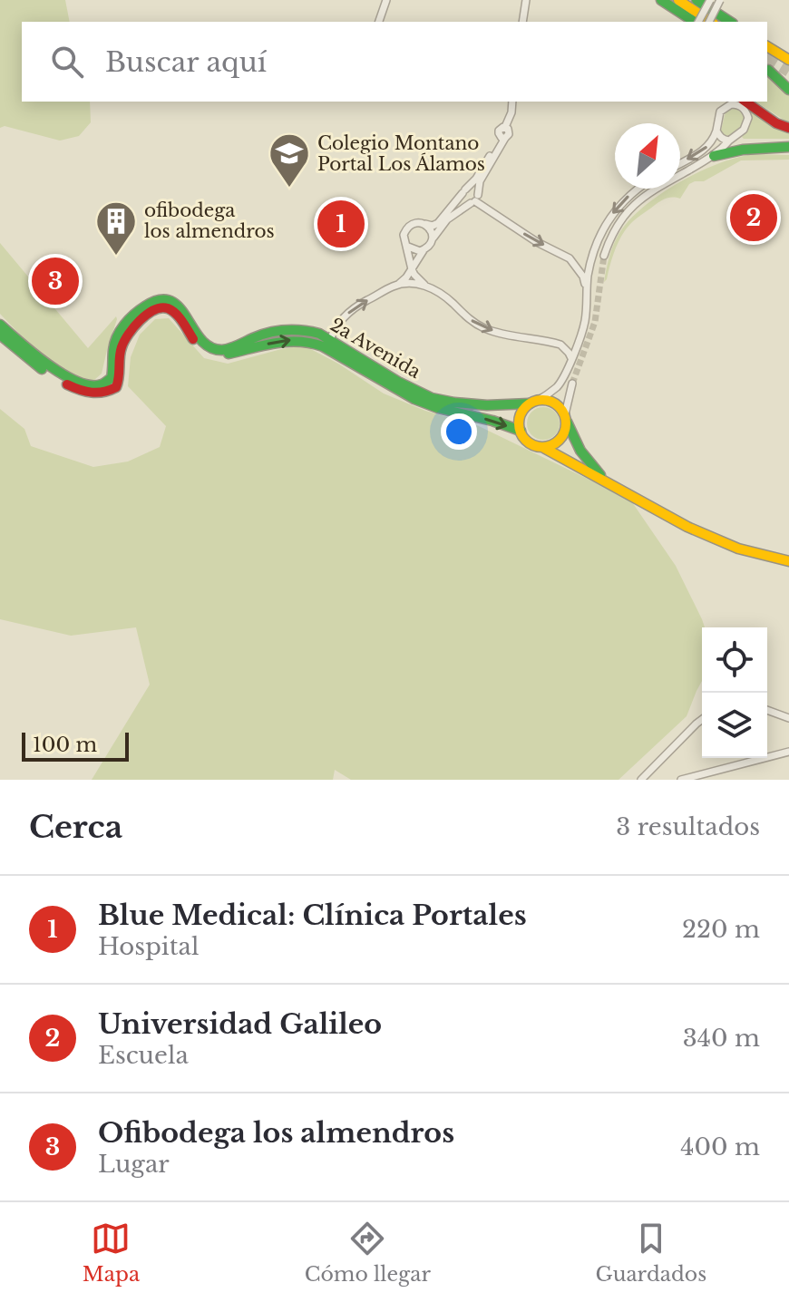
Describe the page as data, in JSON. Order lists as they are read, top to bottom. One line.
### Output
{"streets":{"main road":["2a Avenida"]},"places":{"school or university":["Colegio Montano Portal Los Álamos"],"building":["ofibodega los almendros"]},"scale_bar":"100 m","north":"top right","page":{"search":"Buscar aquí","pins":["2","1","3"],"scale":"100 m","heading":["Cerca","3 resultados"],"list":[{"mark":"1","name":"Blue Medical: Clínica Portales","note":"Hospital","value":"220 m"},{"mark":"2","name":"Universidad Galileo","note":"Escuela","value":"340 m"},{"mark":"3","name":"Ofibodega los almendros","note":"Lugar","value":"400 m"}],"nav":["Mapa","Cómo llegar","Guardados"]}}
